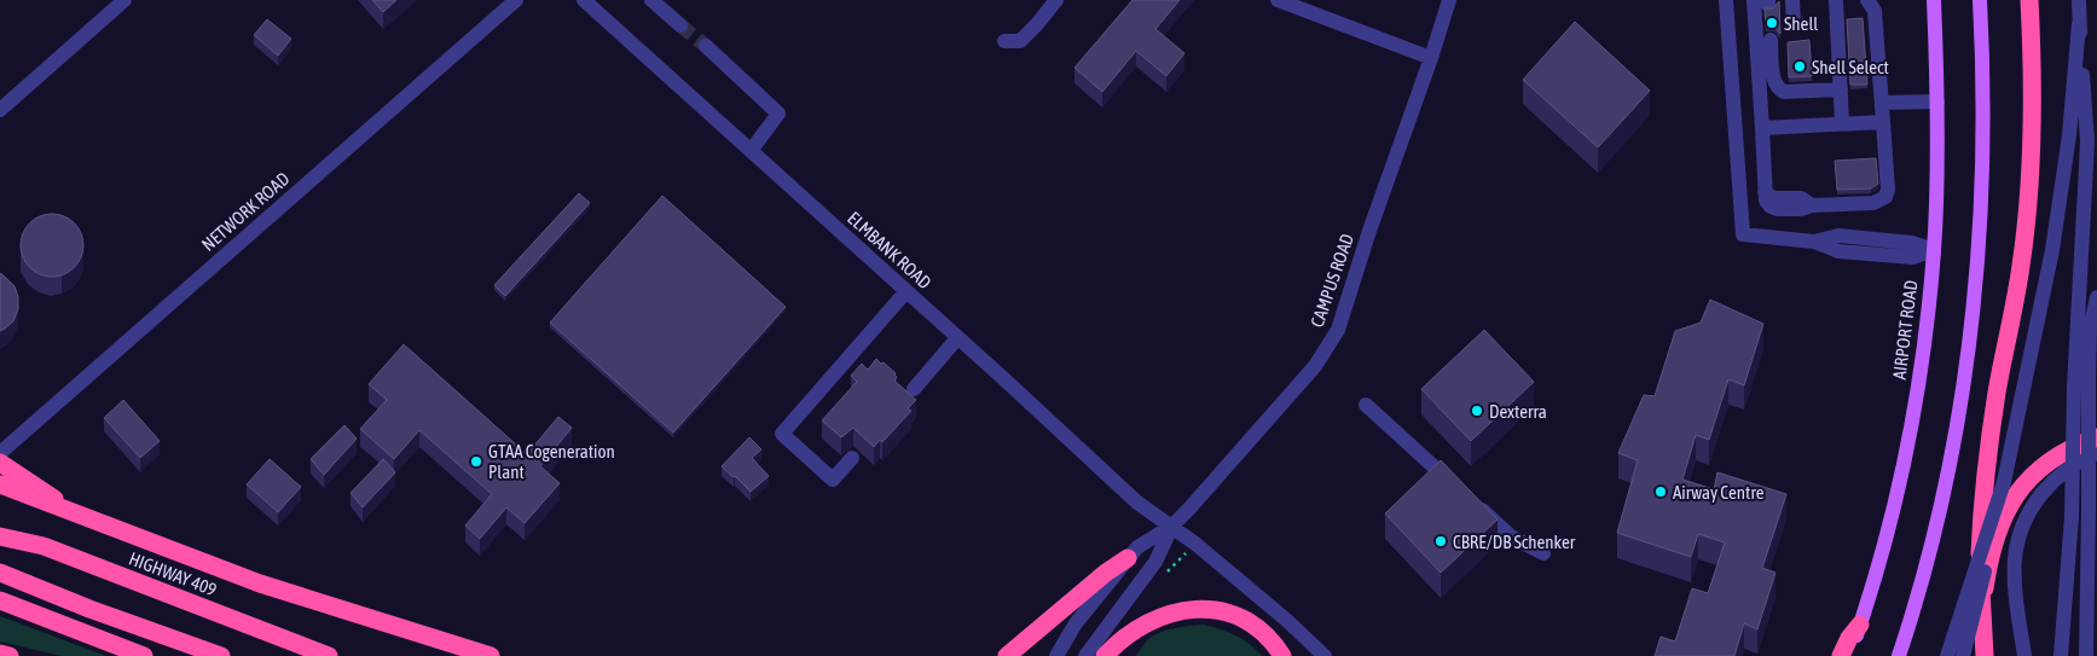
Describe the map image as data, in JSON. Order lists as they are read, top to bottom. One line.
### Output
{"streets":{"highway":["HIGHWAY 409"],"main road":["AIRPORT ROAD"],"street":["NETWORK ROAD","ELMBANK ROAD","CAMPUS ROAD"]},"crossings":[["ELMBANK ROAD","CAMPUS ROAD"]],"places":["Shell","Shell Select","Dexterra","GTAA Cogeneration Plant","Airway Centre","CBRE/DB Schenker"]}
